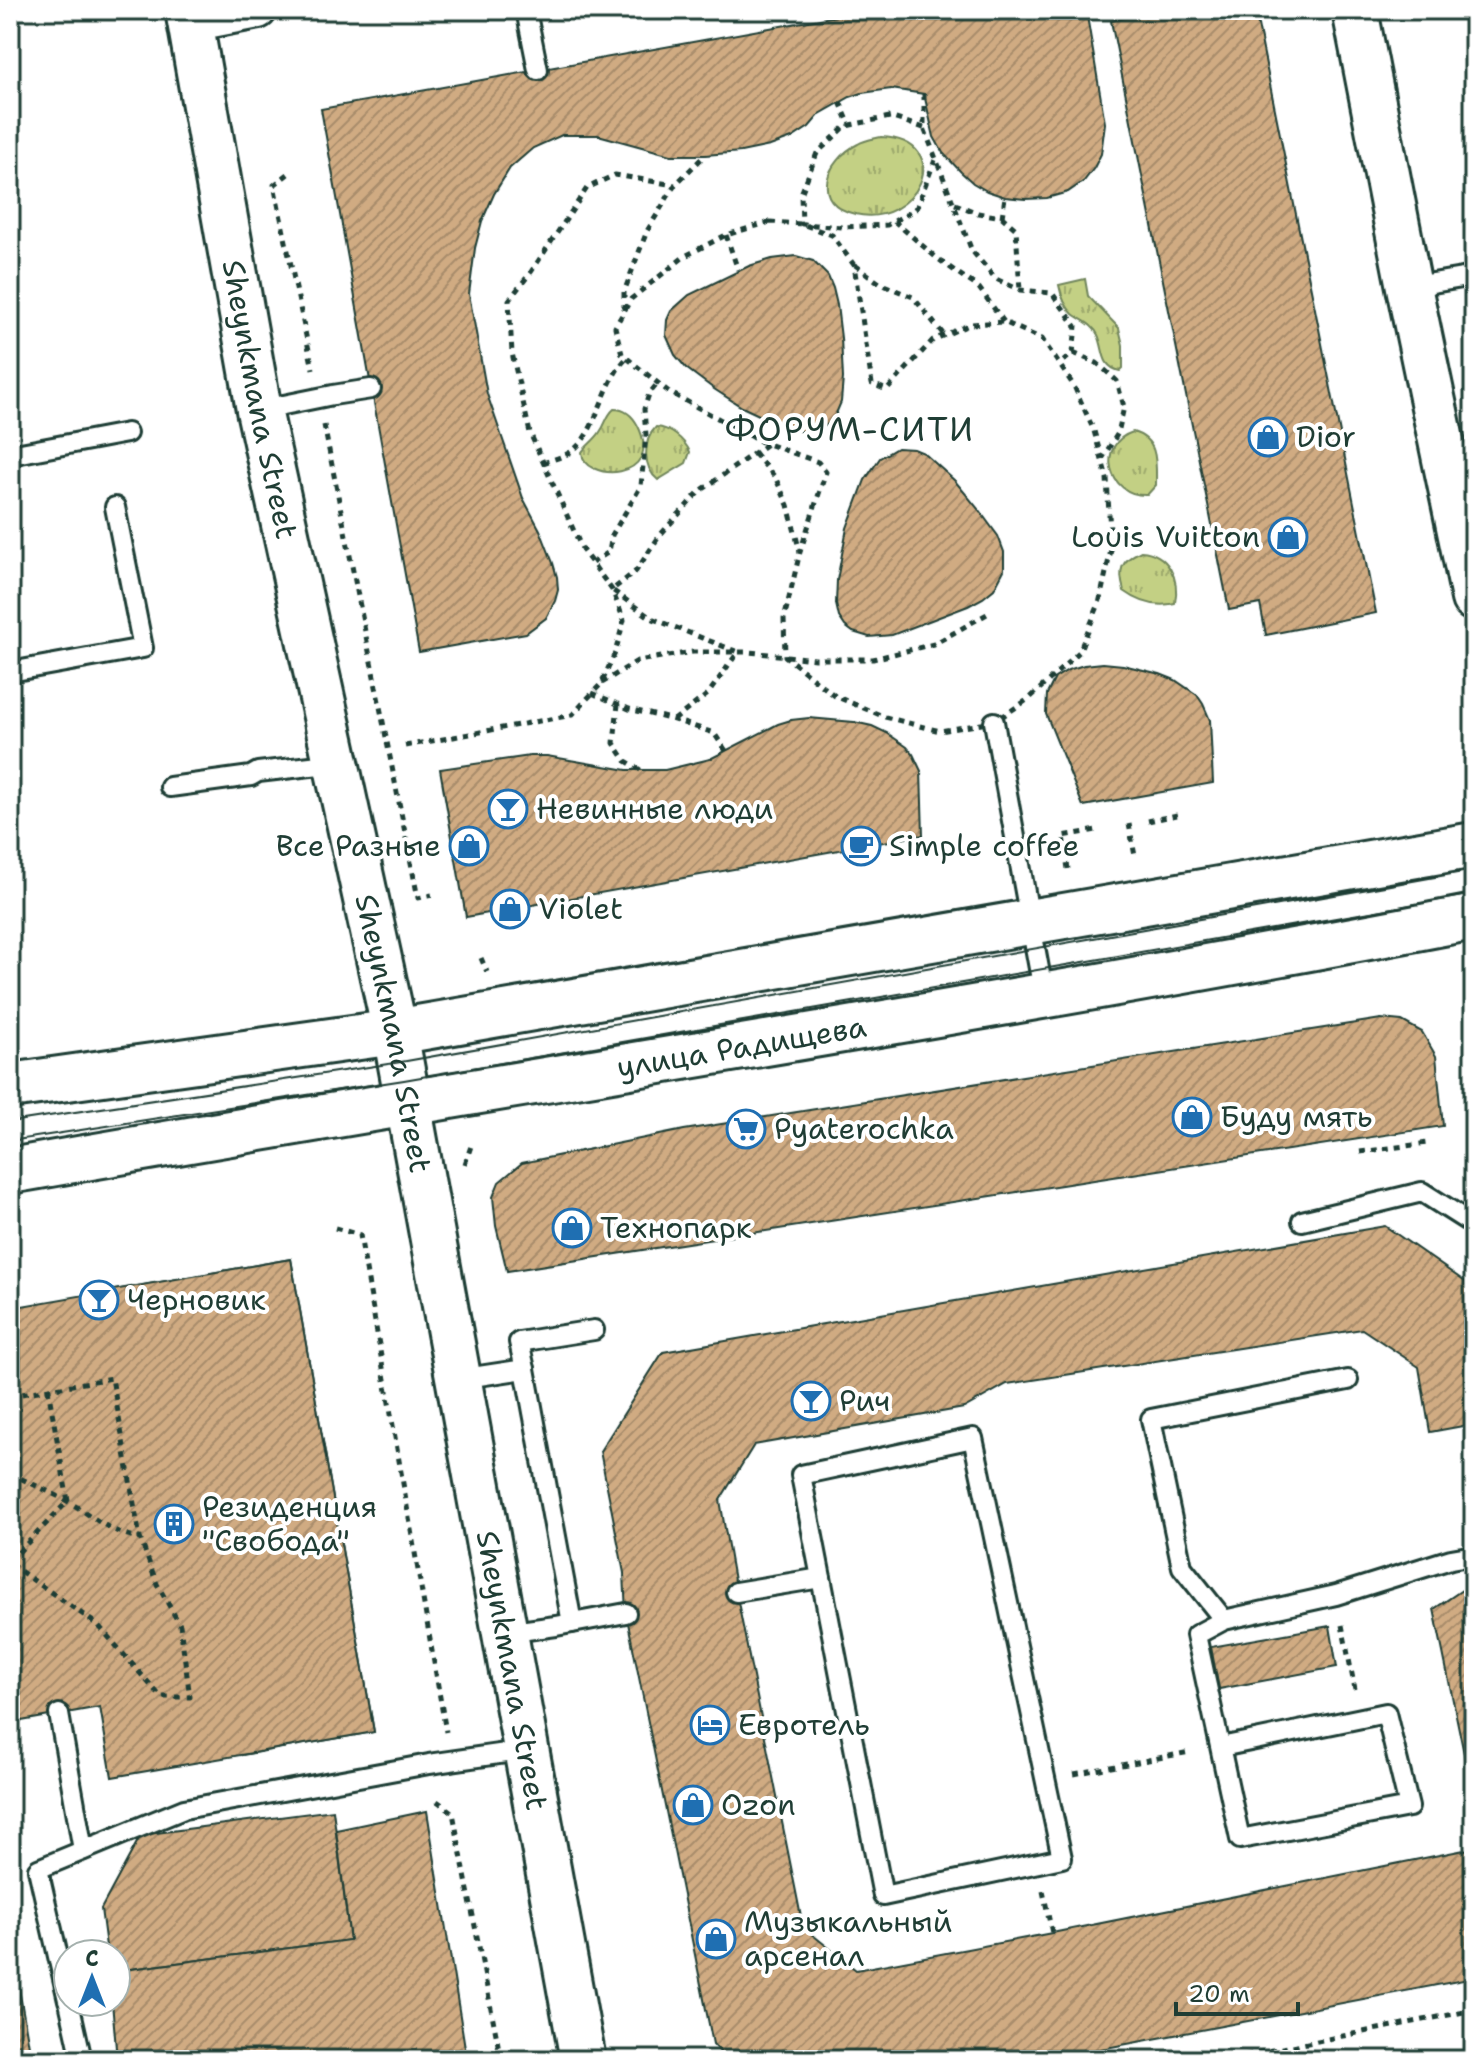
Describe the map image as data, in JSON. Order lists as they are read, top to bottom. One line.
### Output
{"streets":{"street":["Sheynkmana Street","улица Радищева"]},"crossings":[["Sheynkmana Street","улица Радищева"]],"districts":["ФОРУМ-СИТИ"],"places":{"shop":["Dior","Louis Vuitton","Все Разные","Violet","Буду мять","Технопарк","Ozon","Музыкальный арсенал"],"bar":["Невинные люди","Черновик","Рич"],"cafe":["Simple coffee"],"supermarket":["Pyaterochka"],"building":["Резиденция \"Свобода\""],"hotel":["Евротель"]},"scale_bar":"20 m","north":"top"}
